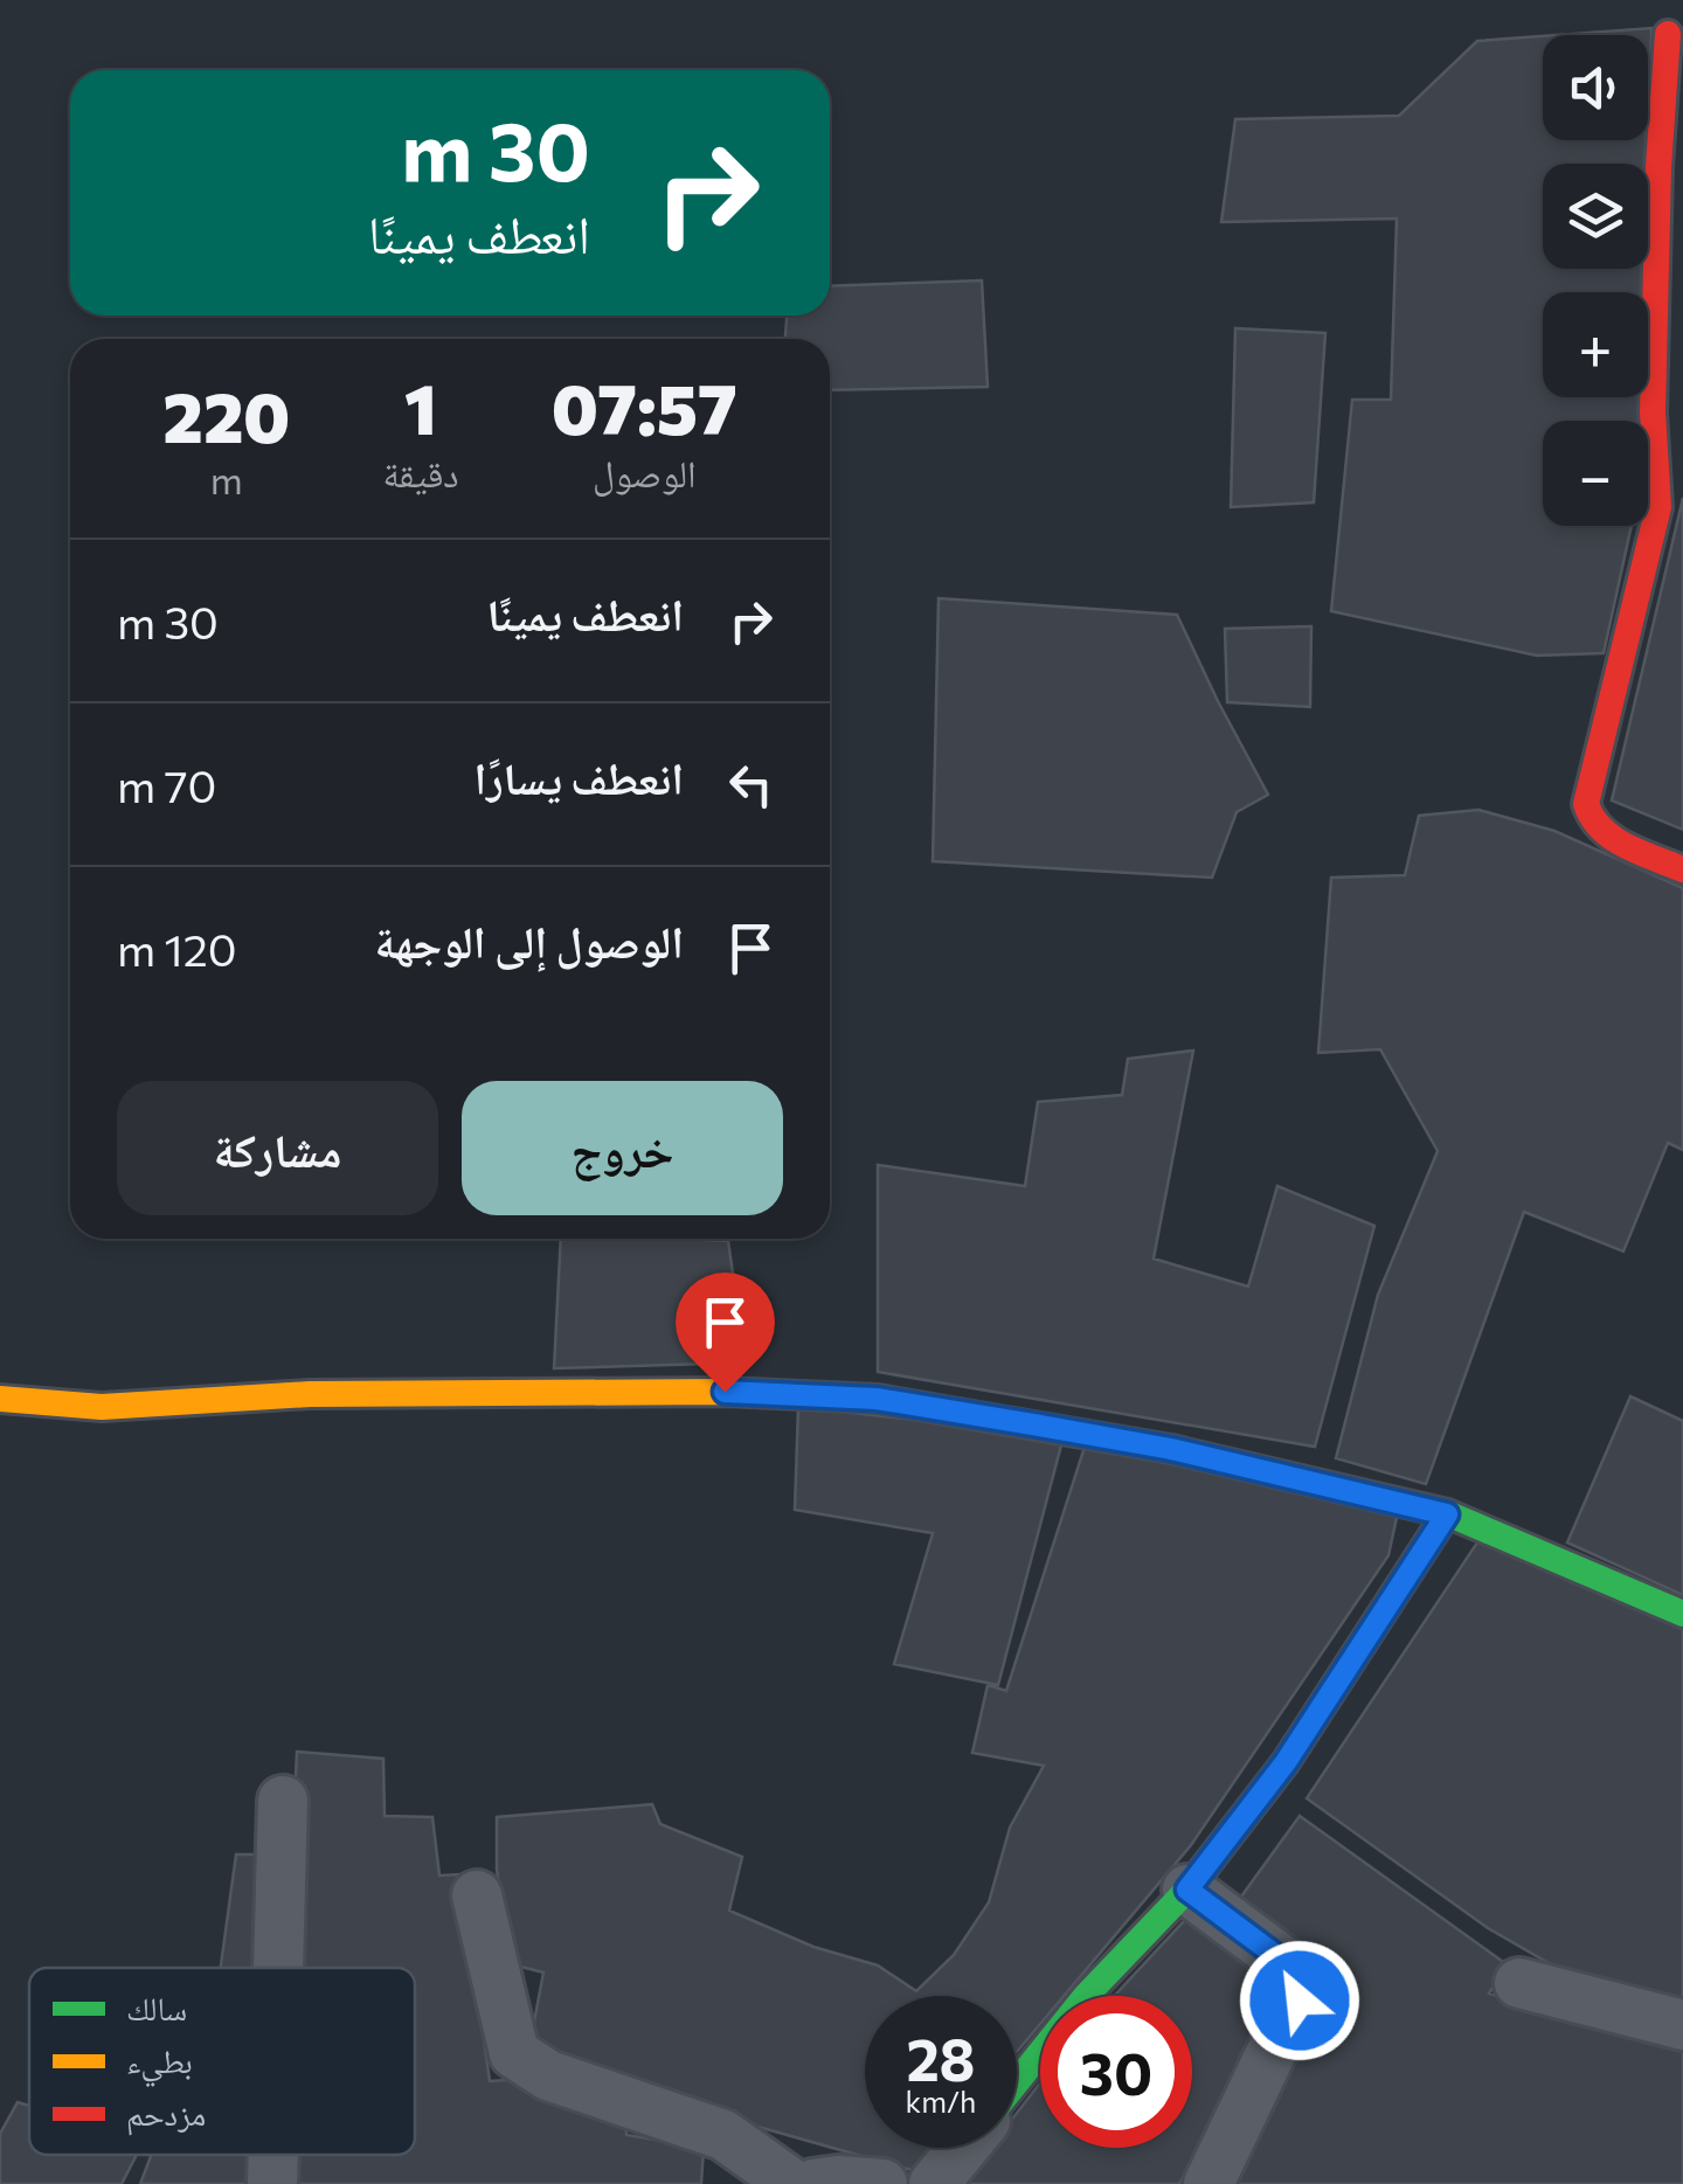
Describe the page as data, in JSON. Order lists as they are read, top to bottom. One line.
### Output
{"legend":["سالك","بطيء","مزدحم"],"page":{"map_buttons":["+","−"],"turn":["30 m","انعطف يمينًا"],"eta":["07:57","الوصول","1","دقيقة","220","m"],"list":[{"name":"انعطف يمينًا","value":"30 m"},{"name":"انعطف يسارًا","value":"70 m"},{"name":"الوصول إلى الوجهة","value":"120 m"}],"buttons":["خروج","مشاركة"],"speed":"28 km/h","limit":"30"}}
